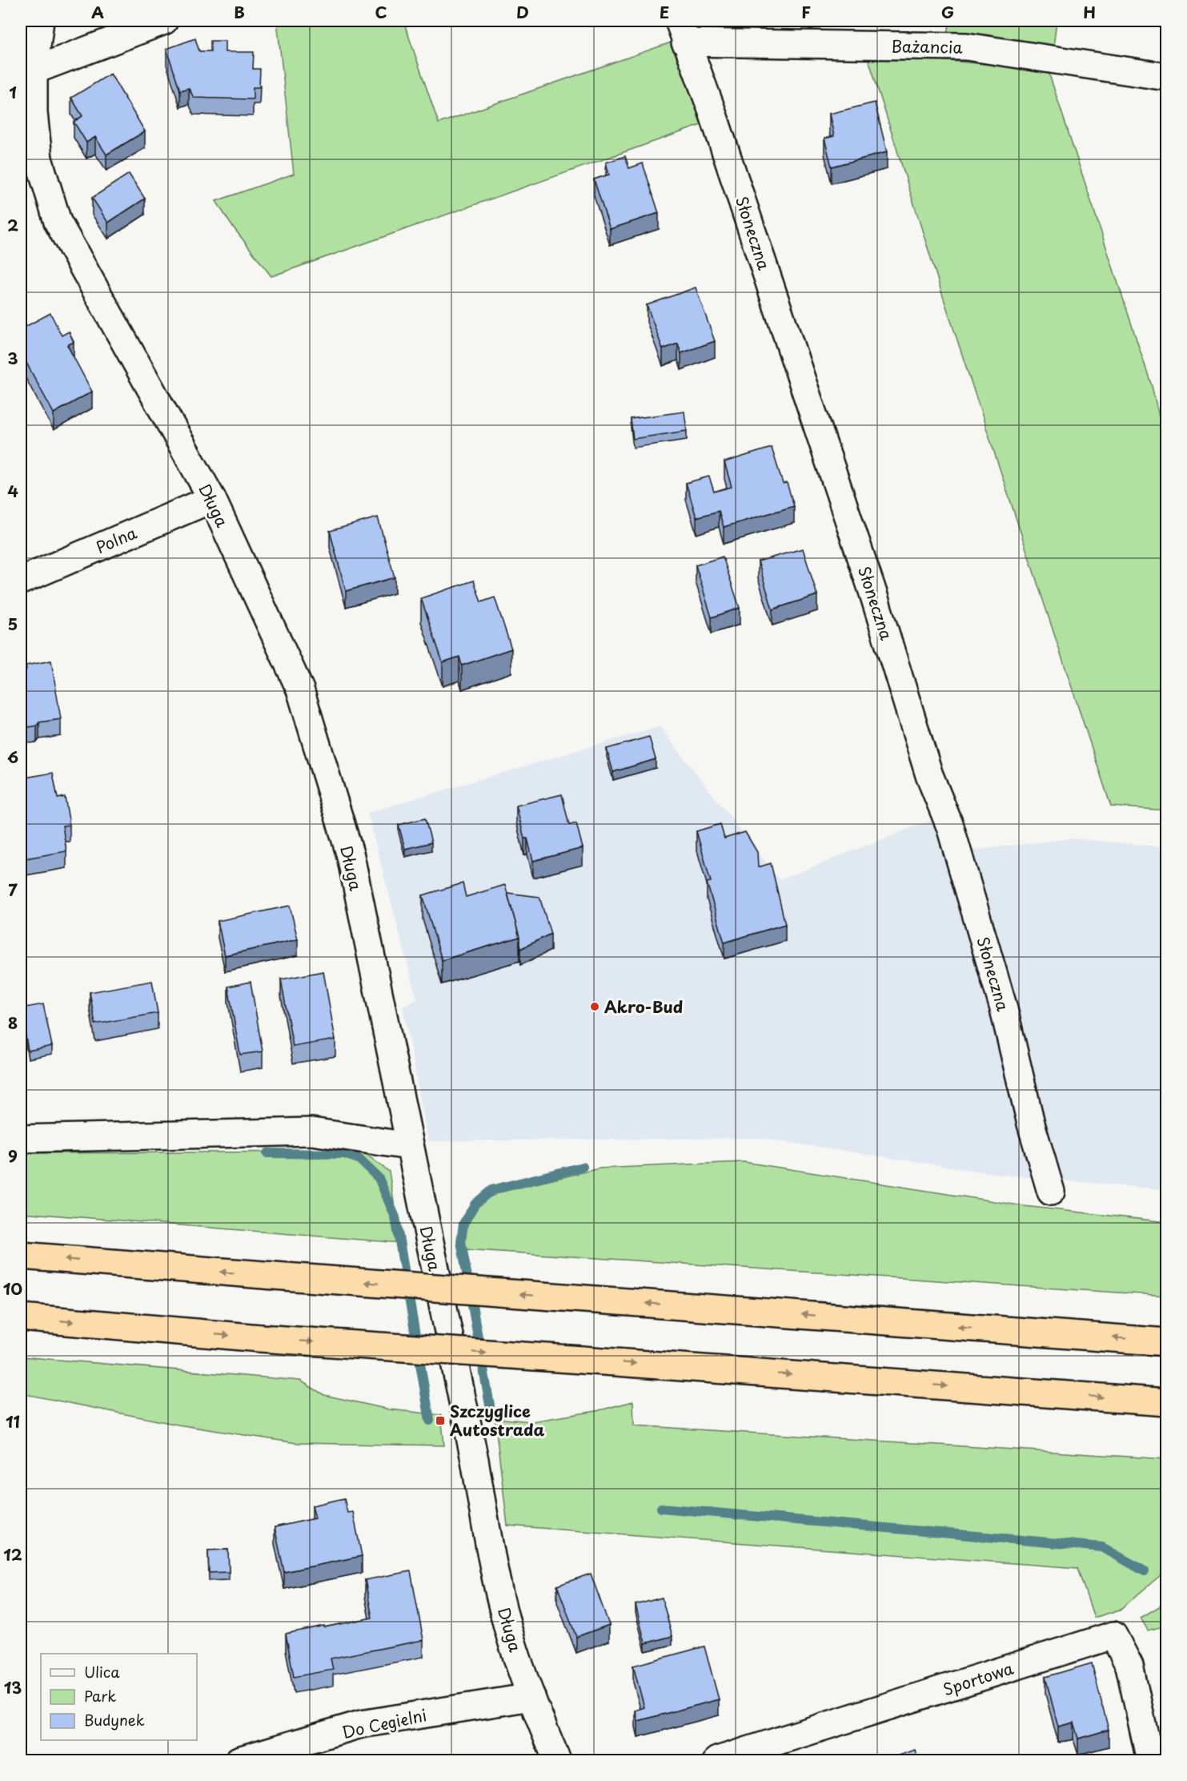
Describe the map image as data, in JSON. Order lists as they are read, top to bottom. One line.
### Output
{"streets":{"street":["Bażancia","Słoneczna","Długa","Polna","Sportowa","Do Cegielni"]},"crossings":[["Bażancia","Słoneczna"],["Długa","Polna"],["Długa","Do Cegielni"]],"places":{"other":["Akro-Bud"],"transit":["Szczyglice Autostrada"]},"legend":["Ulica","Park","Budynek"],"grid":{"columns":["A","B","C","D","E","F","G","H"],"rows":["1","2","3","4","5","6","7","8","9","10","11","12","13"]}}
